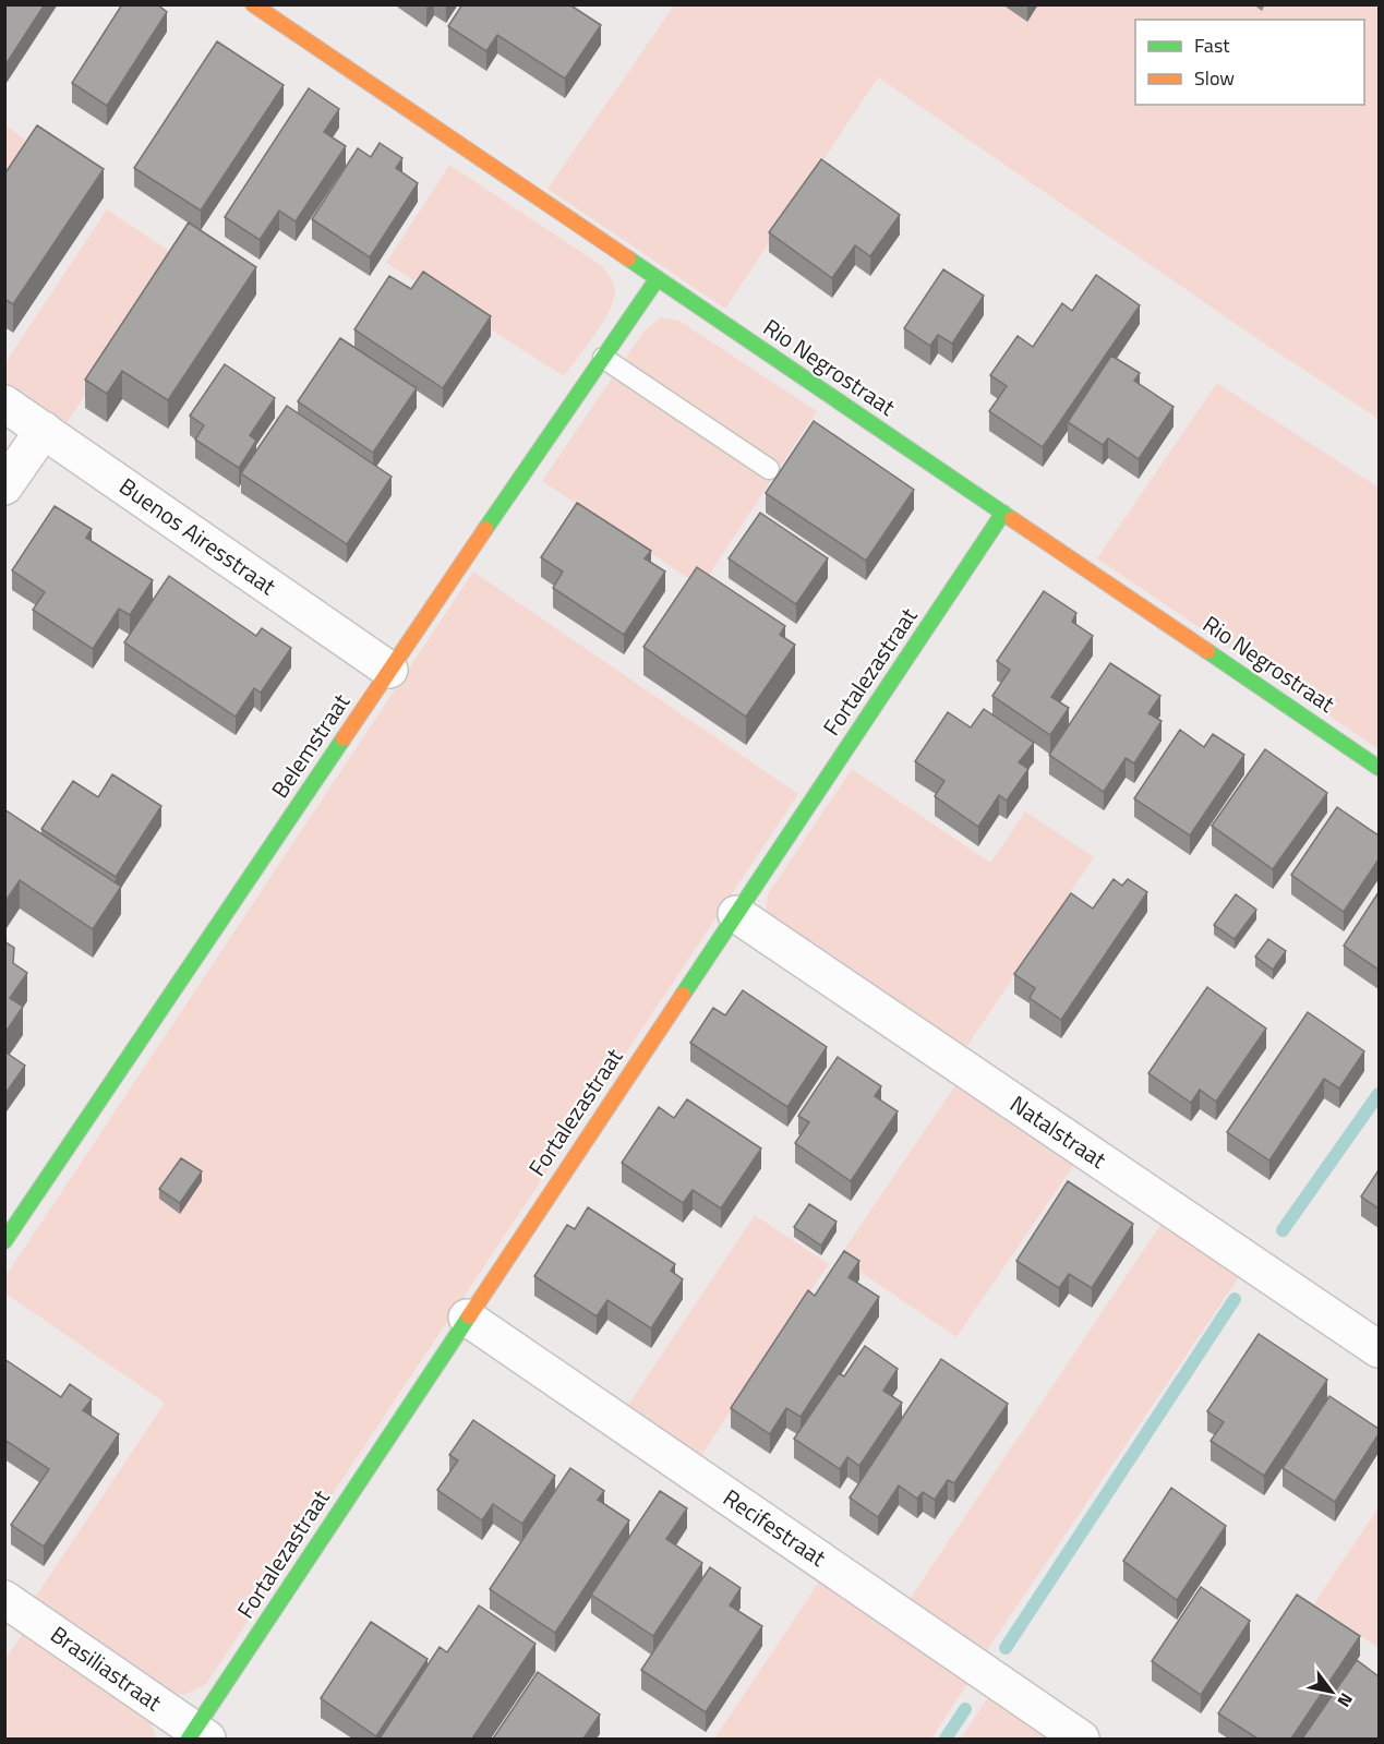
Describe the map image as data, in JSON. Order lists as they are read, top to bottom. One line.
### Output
{"streets":{"street":["Rio Negrostraat","Buenos Airesstraat","Fortalezastraat","Belemstraat","Natalstraat","Recifestraat","Brasiliastraat"]},"crossings":[["Rio Negrostraat","Fortalezastraat"],["Rio Negrostraat","Belemstraat"],["Buenos Airesstraat","Belemstraat"],["Fortalezastraat","Natalstraat"],["Fortalezastraat","Recifestraat"],["Fortalezastraat","Brasiliastraat"]],"legend":["Fast","Slow"],"north":"bottom right"}
